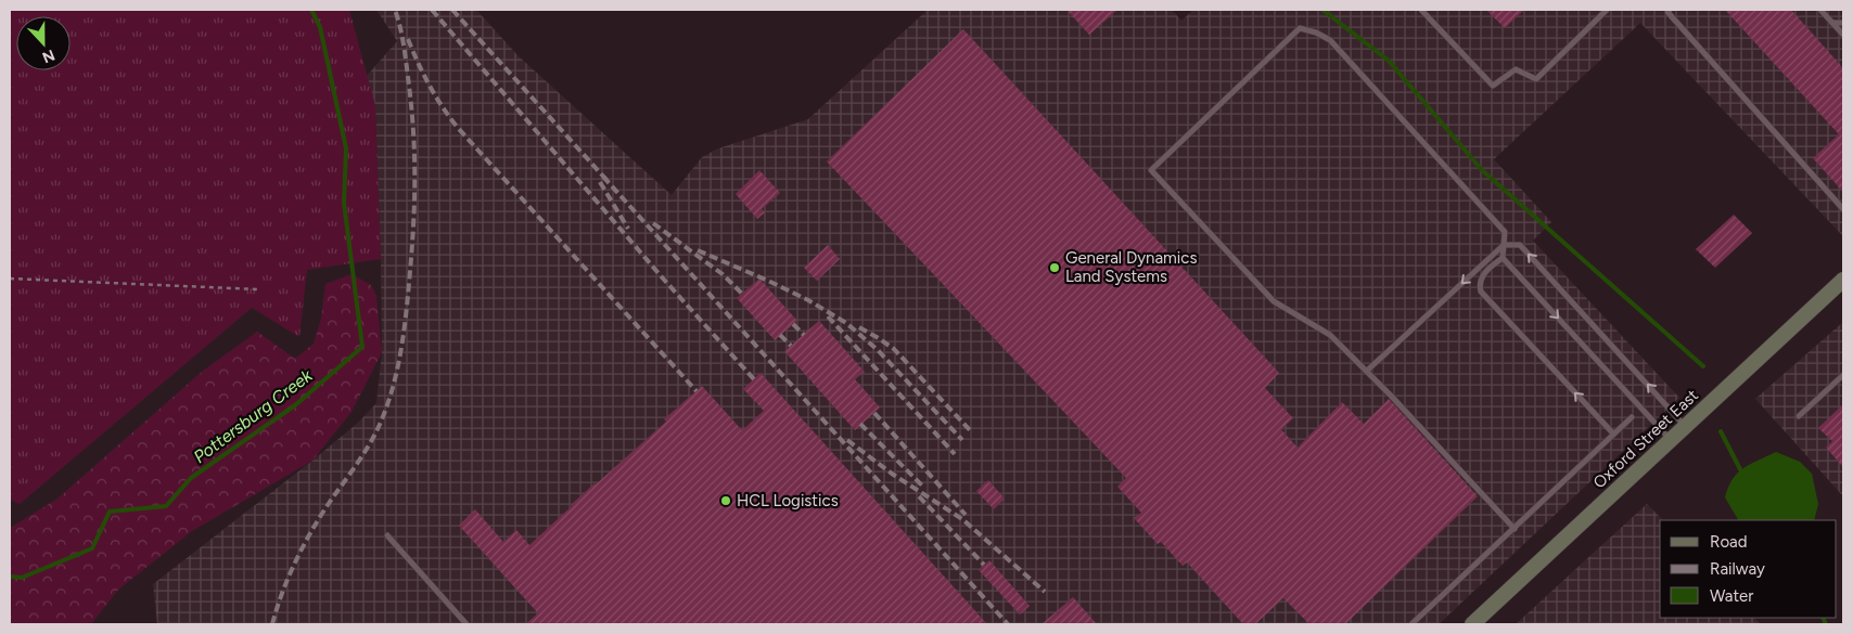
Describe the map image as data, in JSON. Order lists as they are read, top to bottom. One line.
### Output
{"streets":{"main road":["Oxford Street East"]},"water":["Pottersburg Creek"],"places":["General Dynamics Land Systems","HCL Logistics"],"legend":["Road","Railway","Water"],"north":"bottom"}
